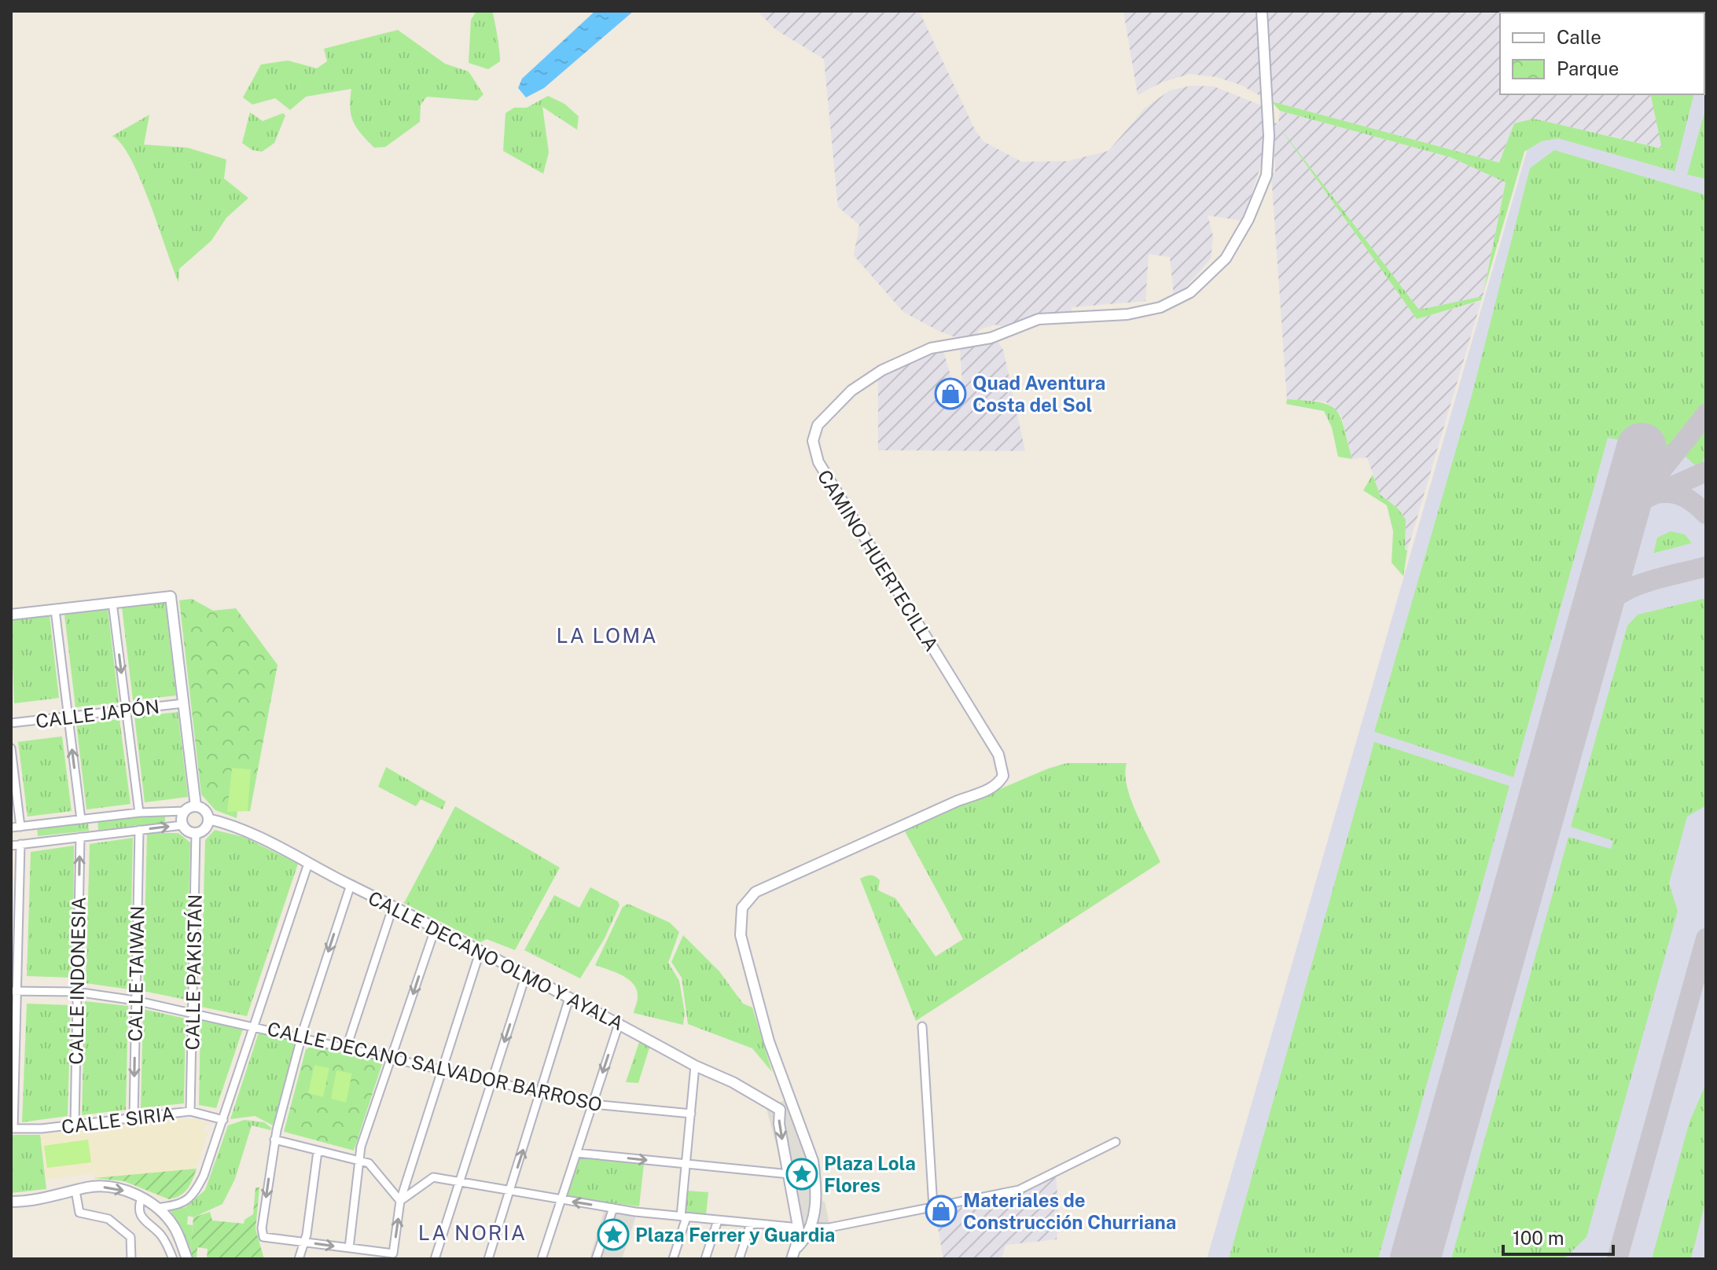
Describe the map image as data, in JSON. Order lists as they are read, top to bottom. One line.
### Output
{"streets":{"street":["CAMINO HUERTECILLA","CALLE JAPÓN","CALLE DECANO OLMO Y AYALA","CALLE PAKISTÁN","CALLE TAIWAN","CALLE INDONESIA","CALLE DECANO SALVADOR BARROSO","CALLE SIRIA"]},"crossings":[["CALLE DECANO OLMO Y AYALA","CALLE PAKISTÁN"],["CALLE PAKISTÁN","CALLE DECANO SALVADOR BARROSO"],["CALLE PAKISTÁN","CALLE SIRIA"],["CALLE TAIWAN","CALLE DECANO SALVADOR BARROSO"],["CALLE TAIWAN","CALLE SIRIA"],["CALLE INDONESIA","CALLE DECANO SALVADOR BARROSO"],["CALLE INDONESIA","CALLE SIRIA"]],"one_way":["CALLE TAIWAN"],"districts":["LA LOMA","LA NORIA"],"places":{"shop":["Quad Aventura Costa del Sol","Materiales de Construcción Churriana"],"place":["Plaza Lola Flores","Plaza Ferrer y Guardia"]},"legend":["Calle","Parque"],"scale_bar":"100 m"}
